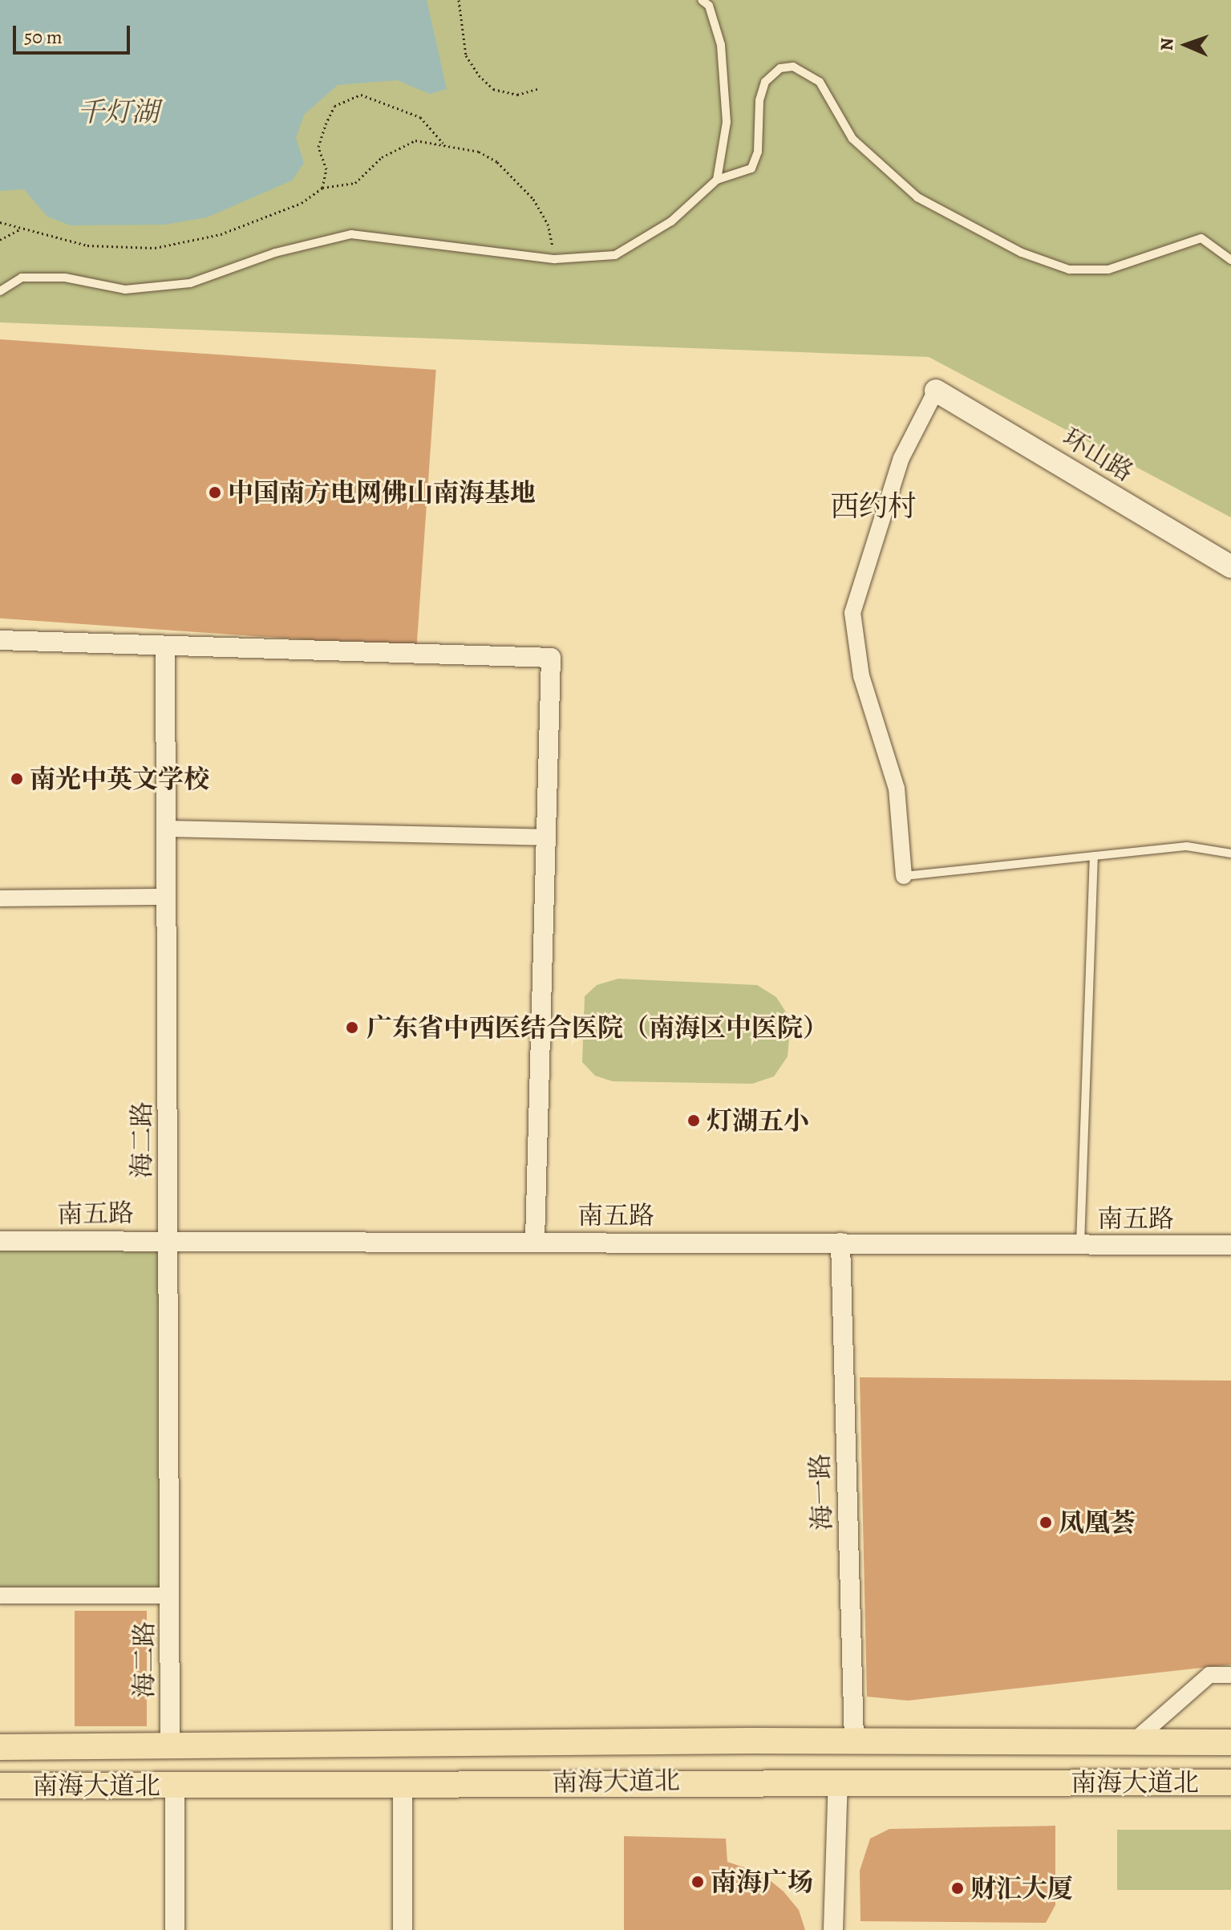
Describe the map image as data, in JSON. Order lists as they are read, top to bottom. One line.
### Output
{"streets":{"highway":["南海大道北"],"main road":["环山路"],"street":["海二路","南五路","海一路"]},"crossings":[["海二路","南五路"],["海二路","南海大道北"],["南五路","海一路"],["海一路","南海大道北"]],"districts":["西约村"],"water":["千灯湖"],"places":["中国南方电网佛山南海基地","南光中英文学校","广东省中西医结合医院（南海区中医院）","灯湖五小","凤凰荟","南海广场","财汇大厦"],"scale_bar":"50 m","north":"left"}
